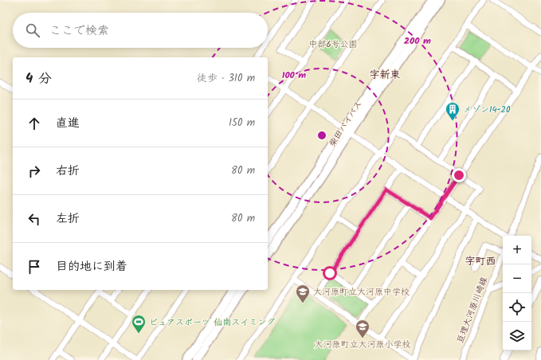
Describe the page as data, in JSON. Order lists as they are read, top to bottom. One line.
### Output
{"streets":{"highway":["柴田バイパス"],"street":["亘理大河原川崎線"]},"districts":["字新東","字町西"],"parks":["中部6号公園"],"places":{"building":["メゾン14-20"],"school or university":["大河原町立大河原中学校","大河原町立大河原小学校"],"sports":["ピュアスポーツ 仙南スイミング"]},"page":{"search":"ここで検索","heading":["4 分","徒歩 · 310 m"],"list":[["直進","150 m"],["右折","80 m"],["左折","80 m"],"目的地に到着"],"map_buttons":["+","−"]},"rings":["200 m","100 m"]}
